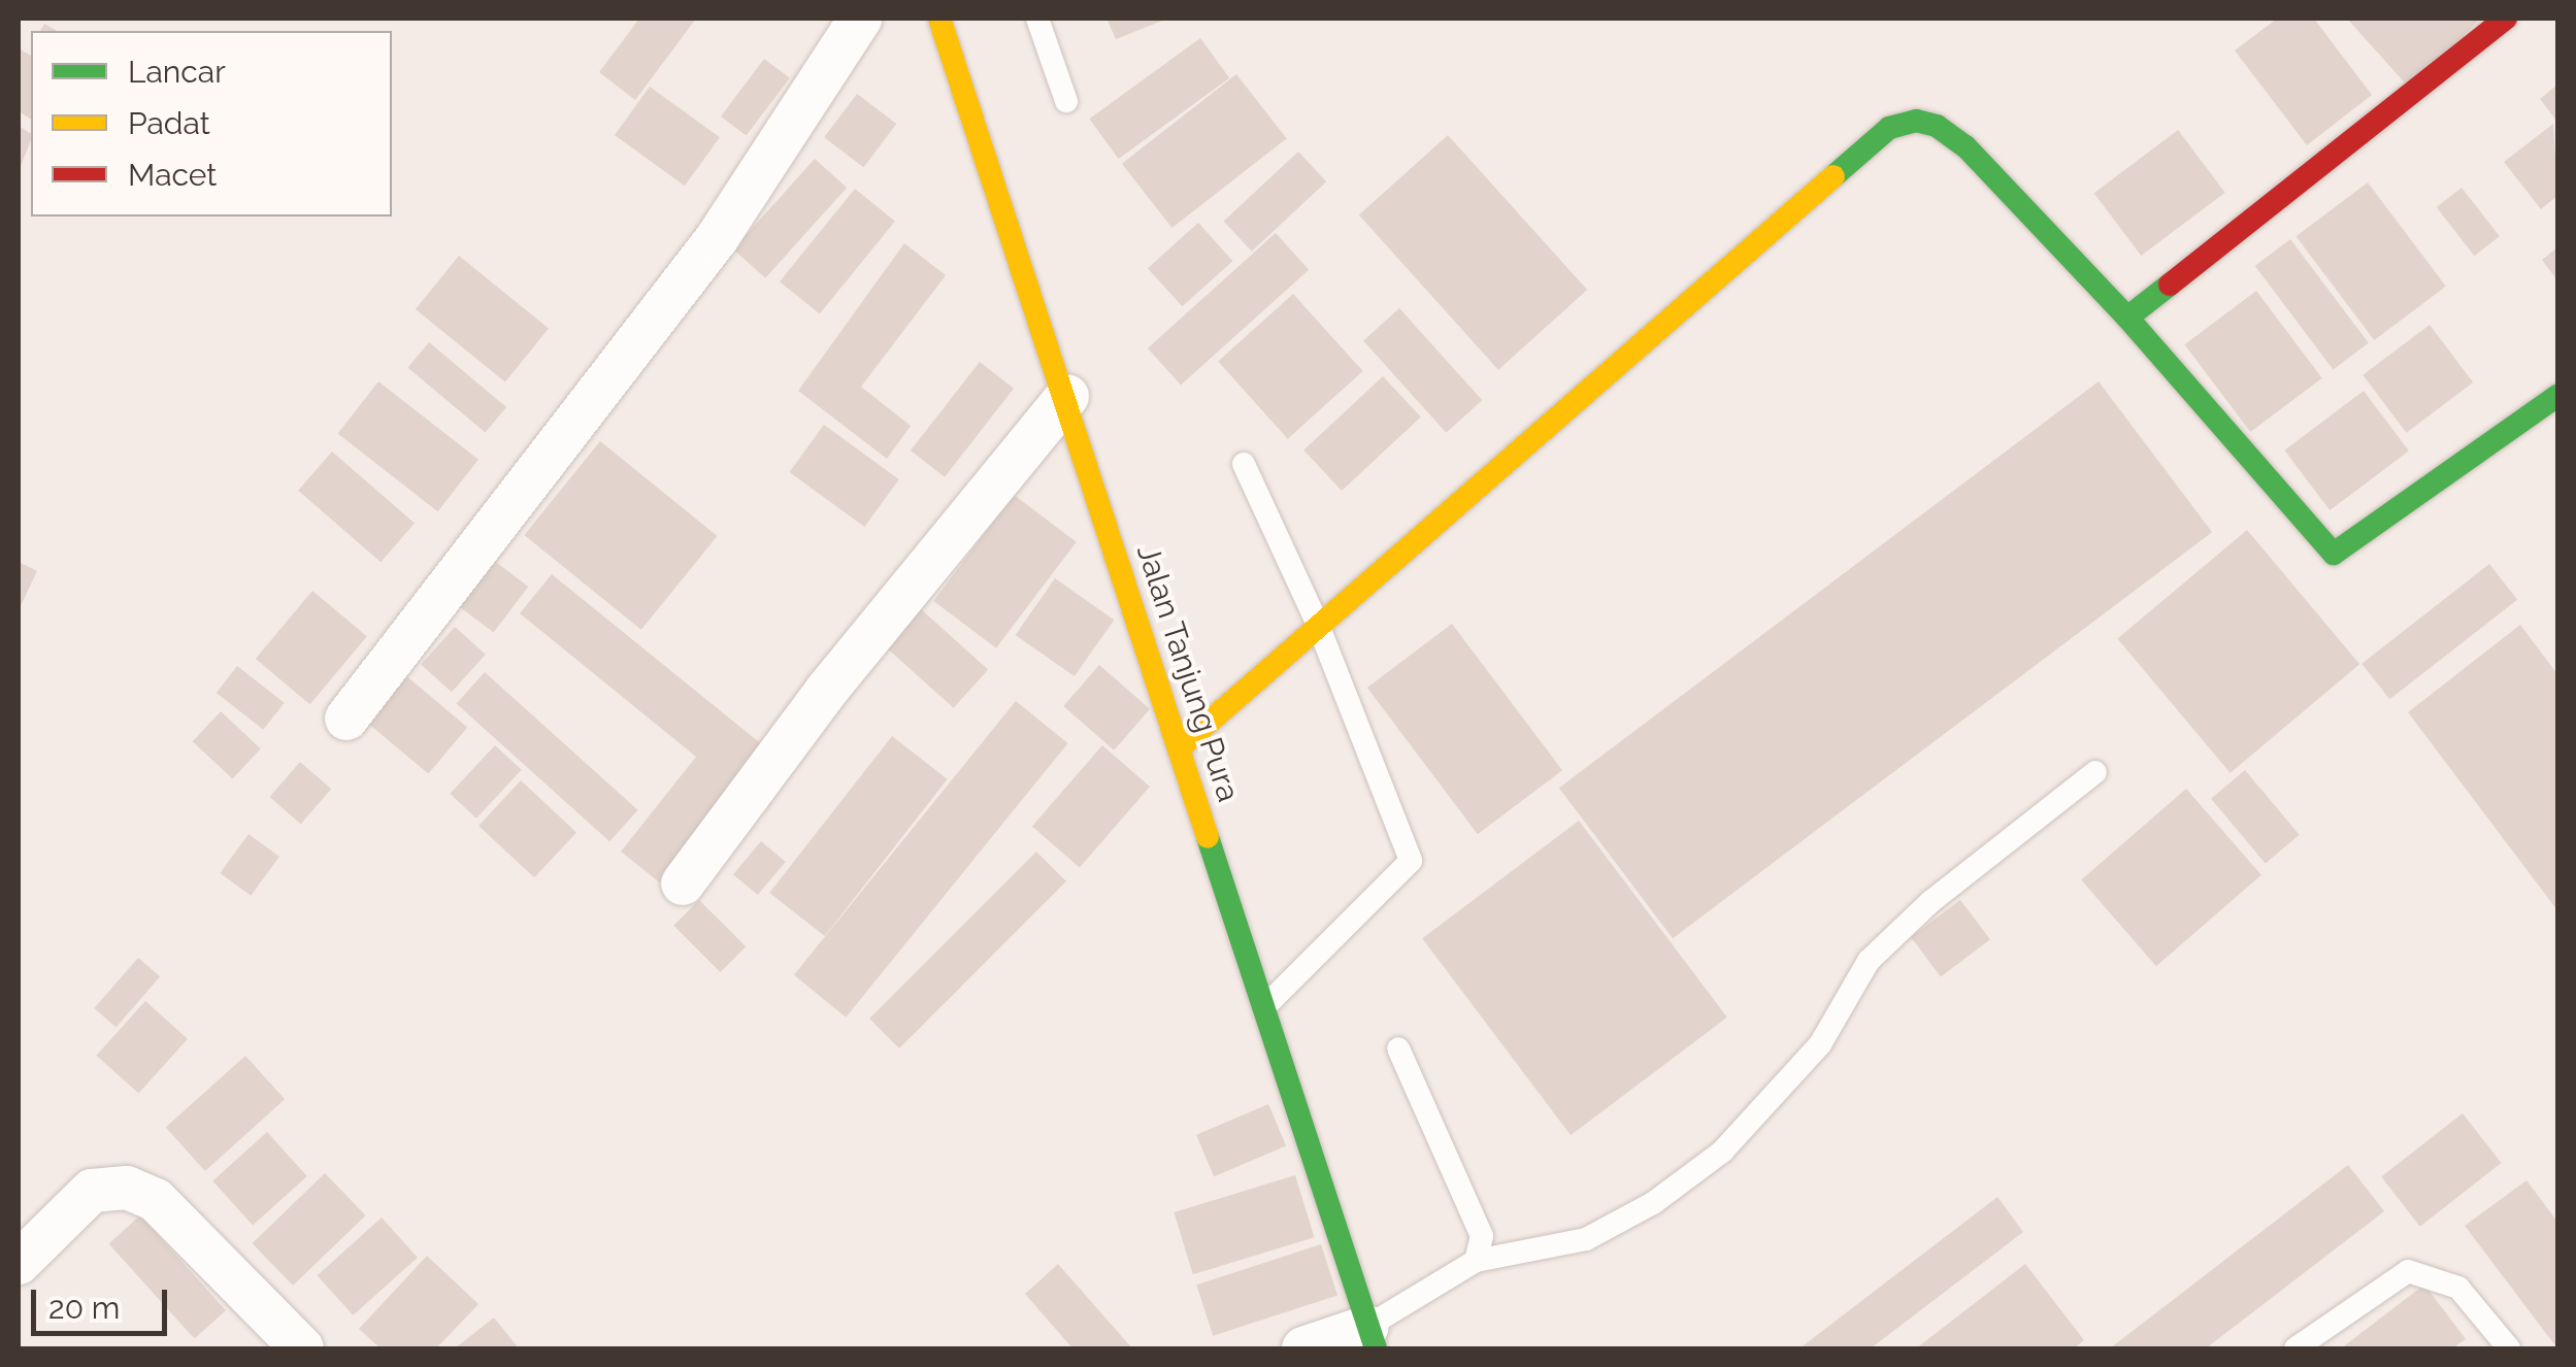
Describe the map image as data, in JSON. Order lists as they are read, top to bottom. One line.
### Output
{"streets":{"street":["Jalan Tanjung Pura"]},"legend":["Lancar","Padat","Macet"],"scale_bar":"20 m"}
